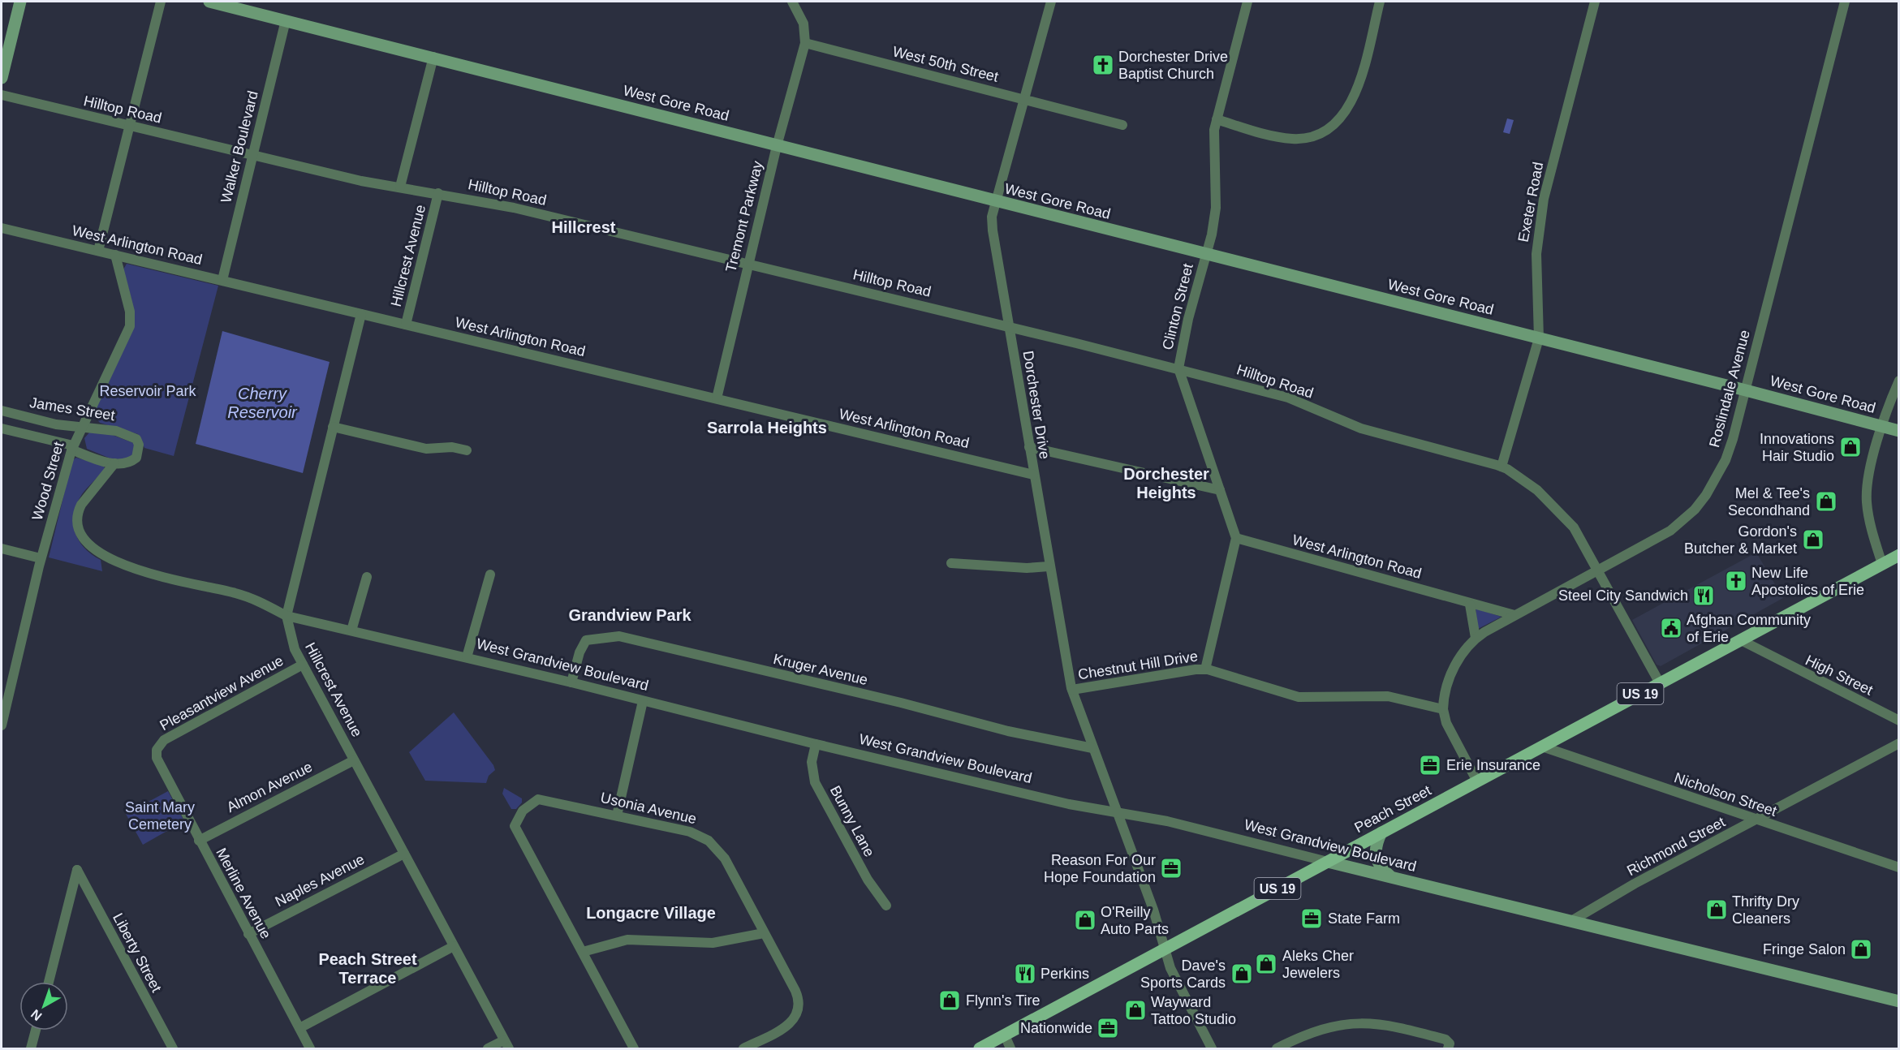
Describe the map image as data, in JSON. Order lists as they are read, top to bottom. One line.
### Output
{"streets":{"main road":["US 19","Peach Street"],"street":["West 50th Street","West Gore Road","Hilltop Road","Walker Boulevard","Exeter Road","Tremont Parkway","West Arlington Road","Hillcrest Avenue","Clinton Street","Roslindale Avenue","Dorchester Drive","James Street","Wood Street","West Grandview Boulevard","Chestnut Hill Drive","Kruger Avenue","High Street","Pleasantview Avenue","Almon Avenue","Nicholson Street","Usonia Avenue","Bunny Lane","Richmond Street","Naples Avenue","Merline Avenue","Liberty Street"]},"crossings":[["West 50th Street","Tremont Parkway"],["West 50th Street","Dorchester Drive"],["West Gore Road","Walker Boulevard"],["West Gore Road","Exeter Road"],["West Gore Road","Tremont Parkway"],["West Gore Road","Hillcrest Avenue"],["West Gore Road","Clinton Street"],["West Gore Road","Roslindale Avenue"],["West Gore Road","Dorchester Drive"],["Hilltop Road","Walker Boulevard"],["Hilltop Road","Exeter Road"],["Hilltop Road","Tremont Parkway"],["Hilltop Road","Hillcrest Avenue"],["Hilltop Road","Clinton Street"],["Hilltop Road","Roslindale Avenue"],["Hilltop Road","Dorchester Drive"],["Hilltop Road","Peach Street"],["Walker Boulevard","West Arlington Road"],["Tremont Parkway","West Arlington Road"],["West Arlington Road","Hillcrest Avenue"],["West Arlington Road","Clinton Street"],["West Arlington Road","Roslindale Avenue"],["West Arlington Road","Dorchester Drive"],["West Arlington Road","Wood Street"],["Hillcrest Avenue","West Grandview Boulevard"],["Hillcrest Avenue","Pleasantview Avenue"],["Hillcrest Avenue","Almon Avenue"],["Hillcrest Avenue","Naples Avenue"],["Roslindale Avenue","Chestnut Hill Drive"],["Dorchester Drive","West Grandview Boulevard"],["Dorchester Drive","Chestnut Hill Drive"],["Dorchester Drive","Kruger Avenue"],["Dorchester Drive","Peach Street"],["James Street","Wood Street"],["James Street","West Grandview Boulevard"],["West Grandview Boulevard","Kruger Avenue"],["West Grandview Boulevard","Peach Street"],["West Grandview Boulevard","Bunny Lane"],["West Grandview Boulevard","Richmond Street"],["High Street","Peach Street"],["Pleasantview Avenue","Merline Avenue"],["Almon Avenue","Merline Avenue"],["Nicholson Street","Peach Street"],["Nicholson Street","Richmond Street"],["Naples Avenue","Merline Avenue"]],"districts":["Hillcrest","Sarrola Heights","Dorchester Heights","Grandview Park","Longacre Village","Peach Street Terrace"],"water":["Cherry Reservoir"],"parks":["Reservoir Park","Saint Mary Cemetery"],"places":{"church":["Dorchester Drive Baptist Church","New Life Apostolics of Erie"],"shop":["Innovations Hair Studio","Mel & Tee's Secondhand","Gordon's Butcher & Market","Thrifty Dry Cleaners","O'Reilly Auto Parts","Fringe Salon","Aleks Cher Jewelers","Dave's Sports Cards","Flynn's Tire","Wayward Tattoo Studio"],"restaurant":["Steel City Sandwich","Perkins"],"public building":["Afghan Community of Erie"],"office":["Erie Insurance","Reason For Our Hope Foundation","State Farm","Nationwide"]},"north":"bottom left"}
